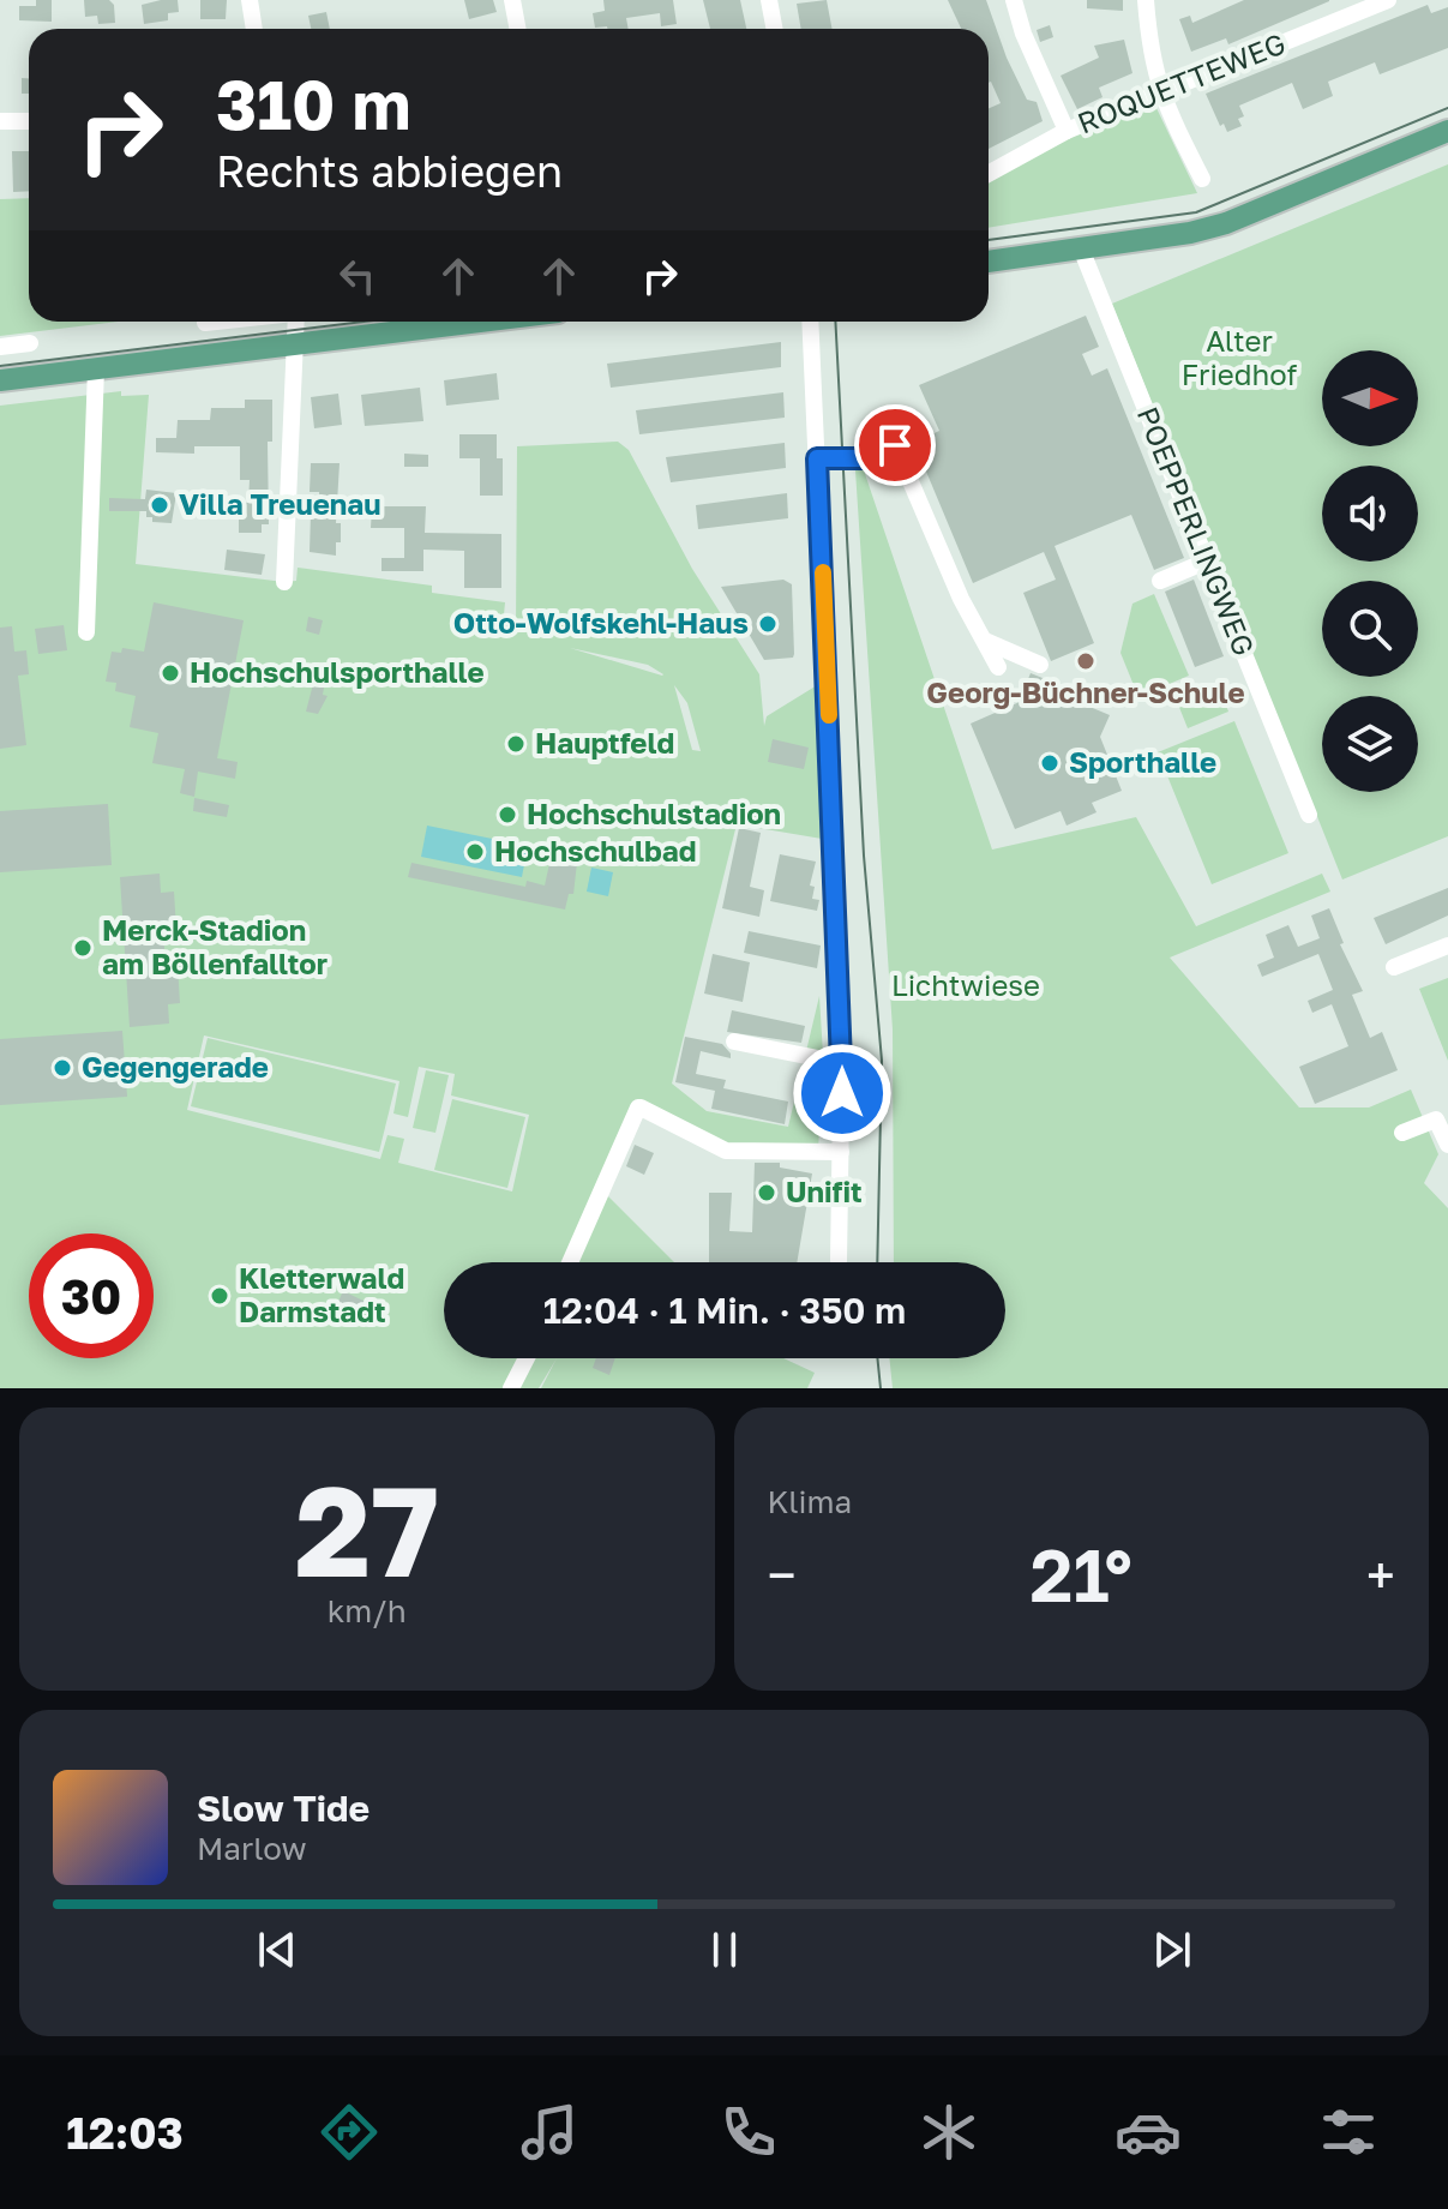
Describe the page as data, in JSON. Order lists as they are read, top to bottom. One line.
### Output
{"streets":{"street":["ROQUETTEWEG","POEPPERLINGWEG"]},"parks":["Alter Friedhof","Lichtwiese"],"places":["Villa Treuenau","Otto-Wolfskehl-Haus","Georg-Büchner-Schule","Hochschulsporthalle","Hauptfeld","Sporthalle","Hochschulstadion","Hochschulbad","Merck-Stadion am Böllenfalltor","Gegengerade","Unifit","Kletterwald Darmstadt"],"north":"right","page":{"turn":["310 m","Rechts abbiegen"],"limit":"30","trip":"12:04 · 1 Min. · 350 m","tile":[["27","km/h"],"Klima"],"heat":["−","21°","+"],"song":["Slow Tide","Marlow"],"tabs":"12:03"}}
